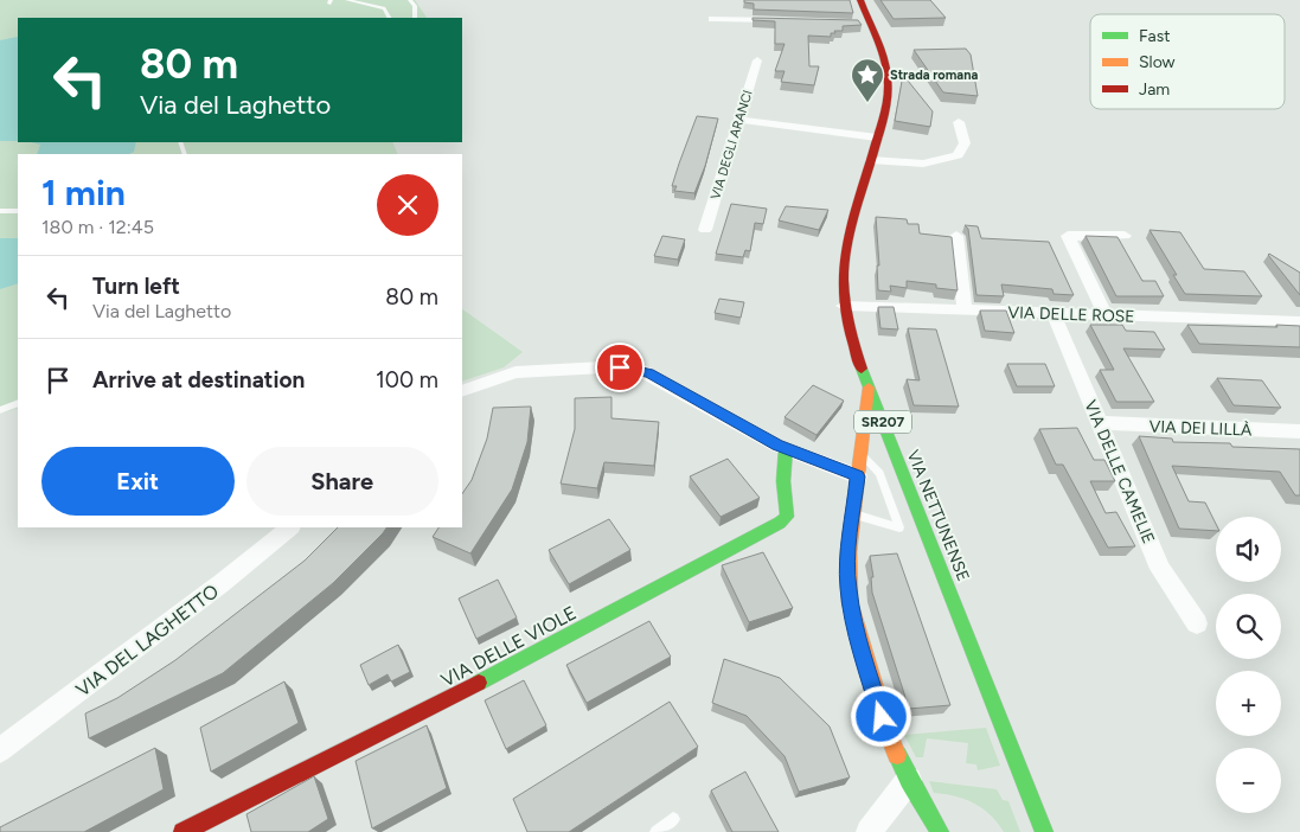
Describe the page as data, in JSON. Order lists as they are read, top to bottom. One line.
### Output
{"streets":{"main road":["SR207","VIA NETTUNENSE","VIA DELLE VIOLE"],"street":["VIA DEGLI ARANCI","VIA DELLE ROSE","VIA DEI LILLÀ","VIA DELLE CAMELIE","VIA DEL LAGHETTO"]},"crossings":[["VIA DELLE ROSE","VIA DELLE CAMELIE"],["VIA DELLE ROSE","VIA NETTUNENSE"],["VIA DEI LILLÀ","VIA DELLE CAMELIE"]],"places":{"place":["Strada romana"]},"legend":["Fast","Slow","Jam"],"page":{"turn":["80 m","Via del Laghetto"],"heading":["1 min","180 m · 12:45"],"list":[{"name":"Turn left","note":"Via del Laghetto","value":"80 m"},{"name":"Arrive at destination","value":"100 m"}],"buttons":["Exit","Share"],"map_buttons":["+","−"]}}
